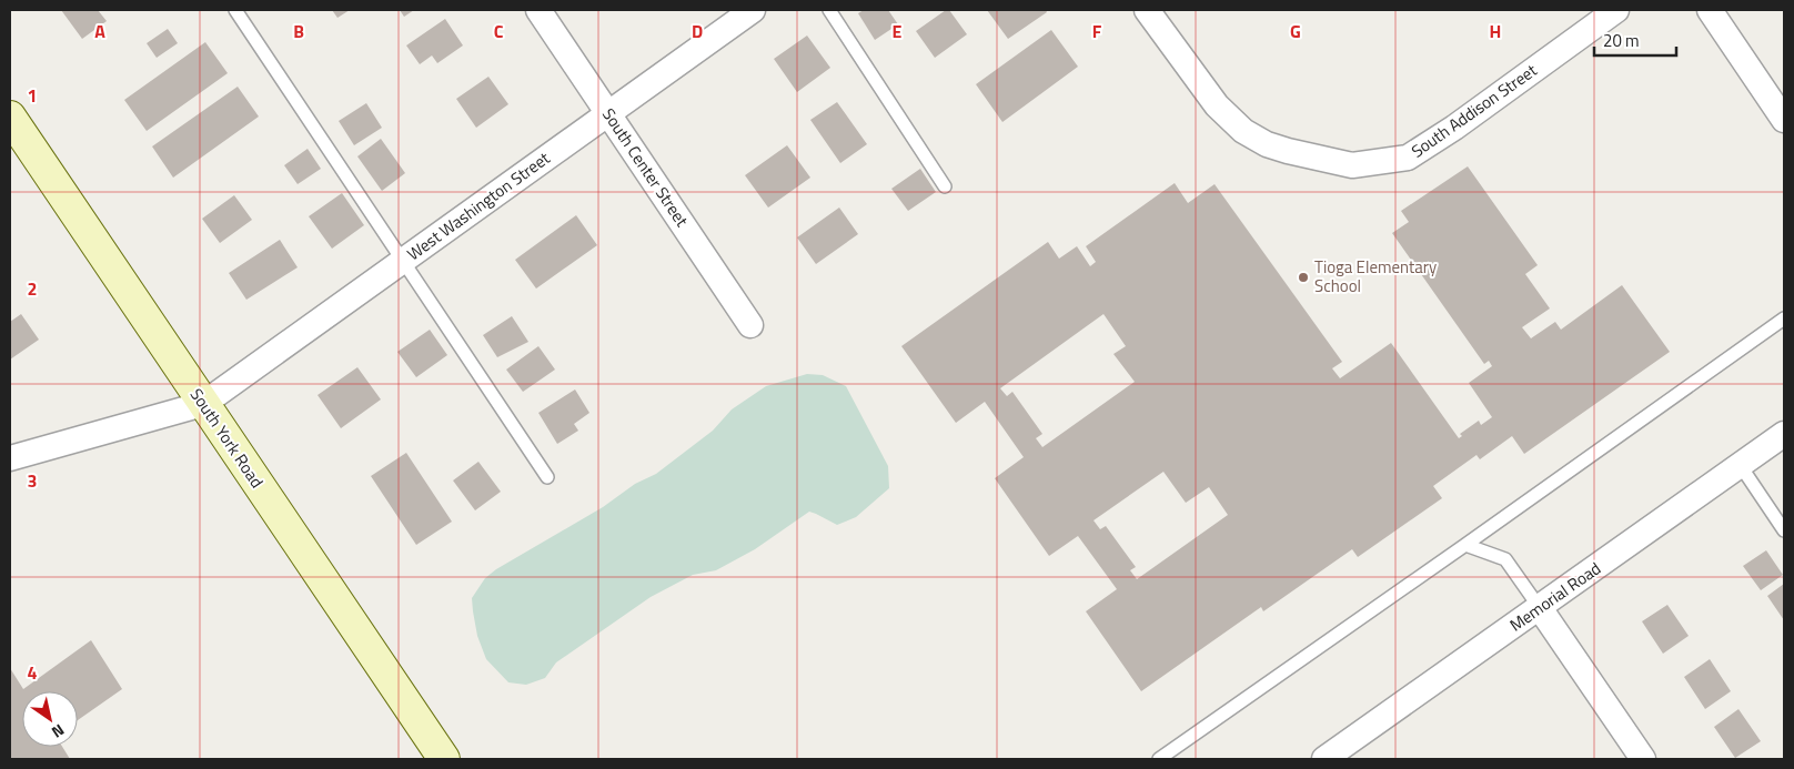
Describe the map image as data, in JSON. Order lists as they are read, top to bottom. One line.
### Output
{"streets":{"main road":["South York Road"],"street":["South Addison Street","South Center Street","West Washington Street","Memorial Road"]},"crossings":[["South Center Street","West Washington Street"],["West Washington Street","South York Road"]],"places":["Tioga Elementary School"],"scale_bar":"20 m","north":"bottom right","grid":{"columns":["A","B","C","D","E","F","G","H"],"rows":["1","2","3","4"]}}
